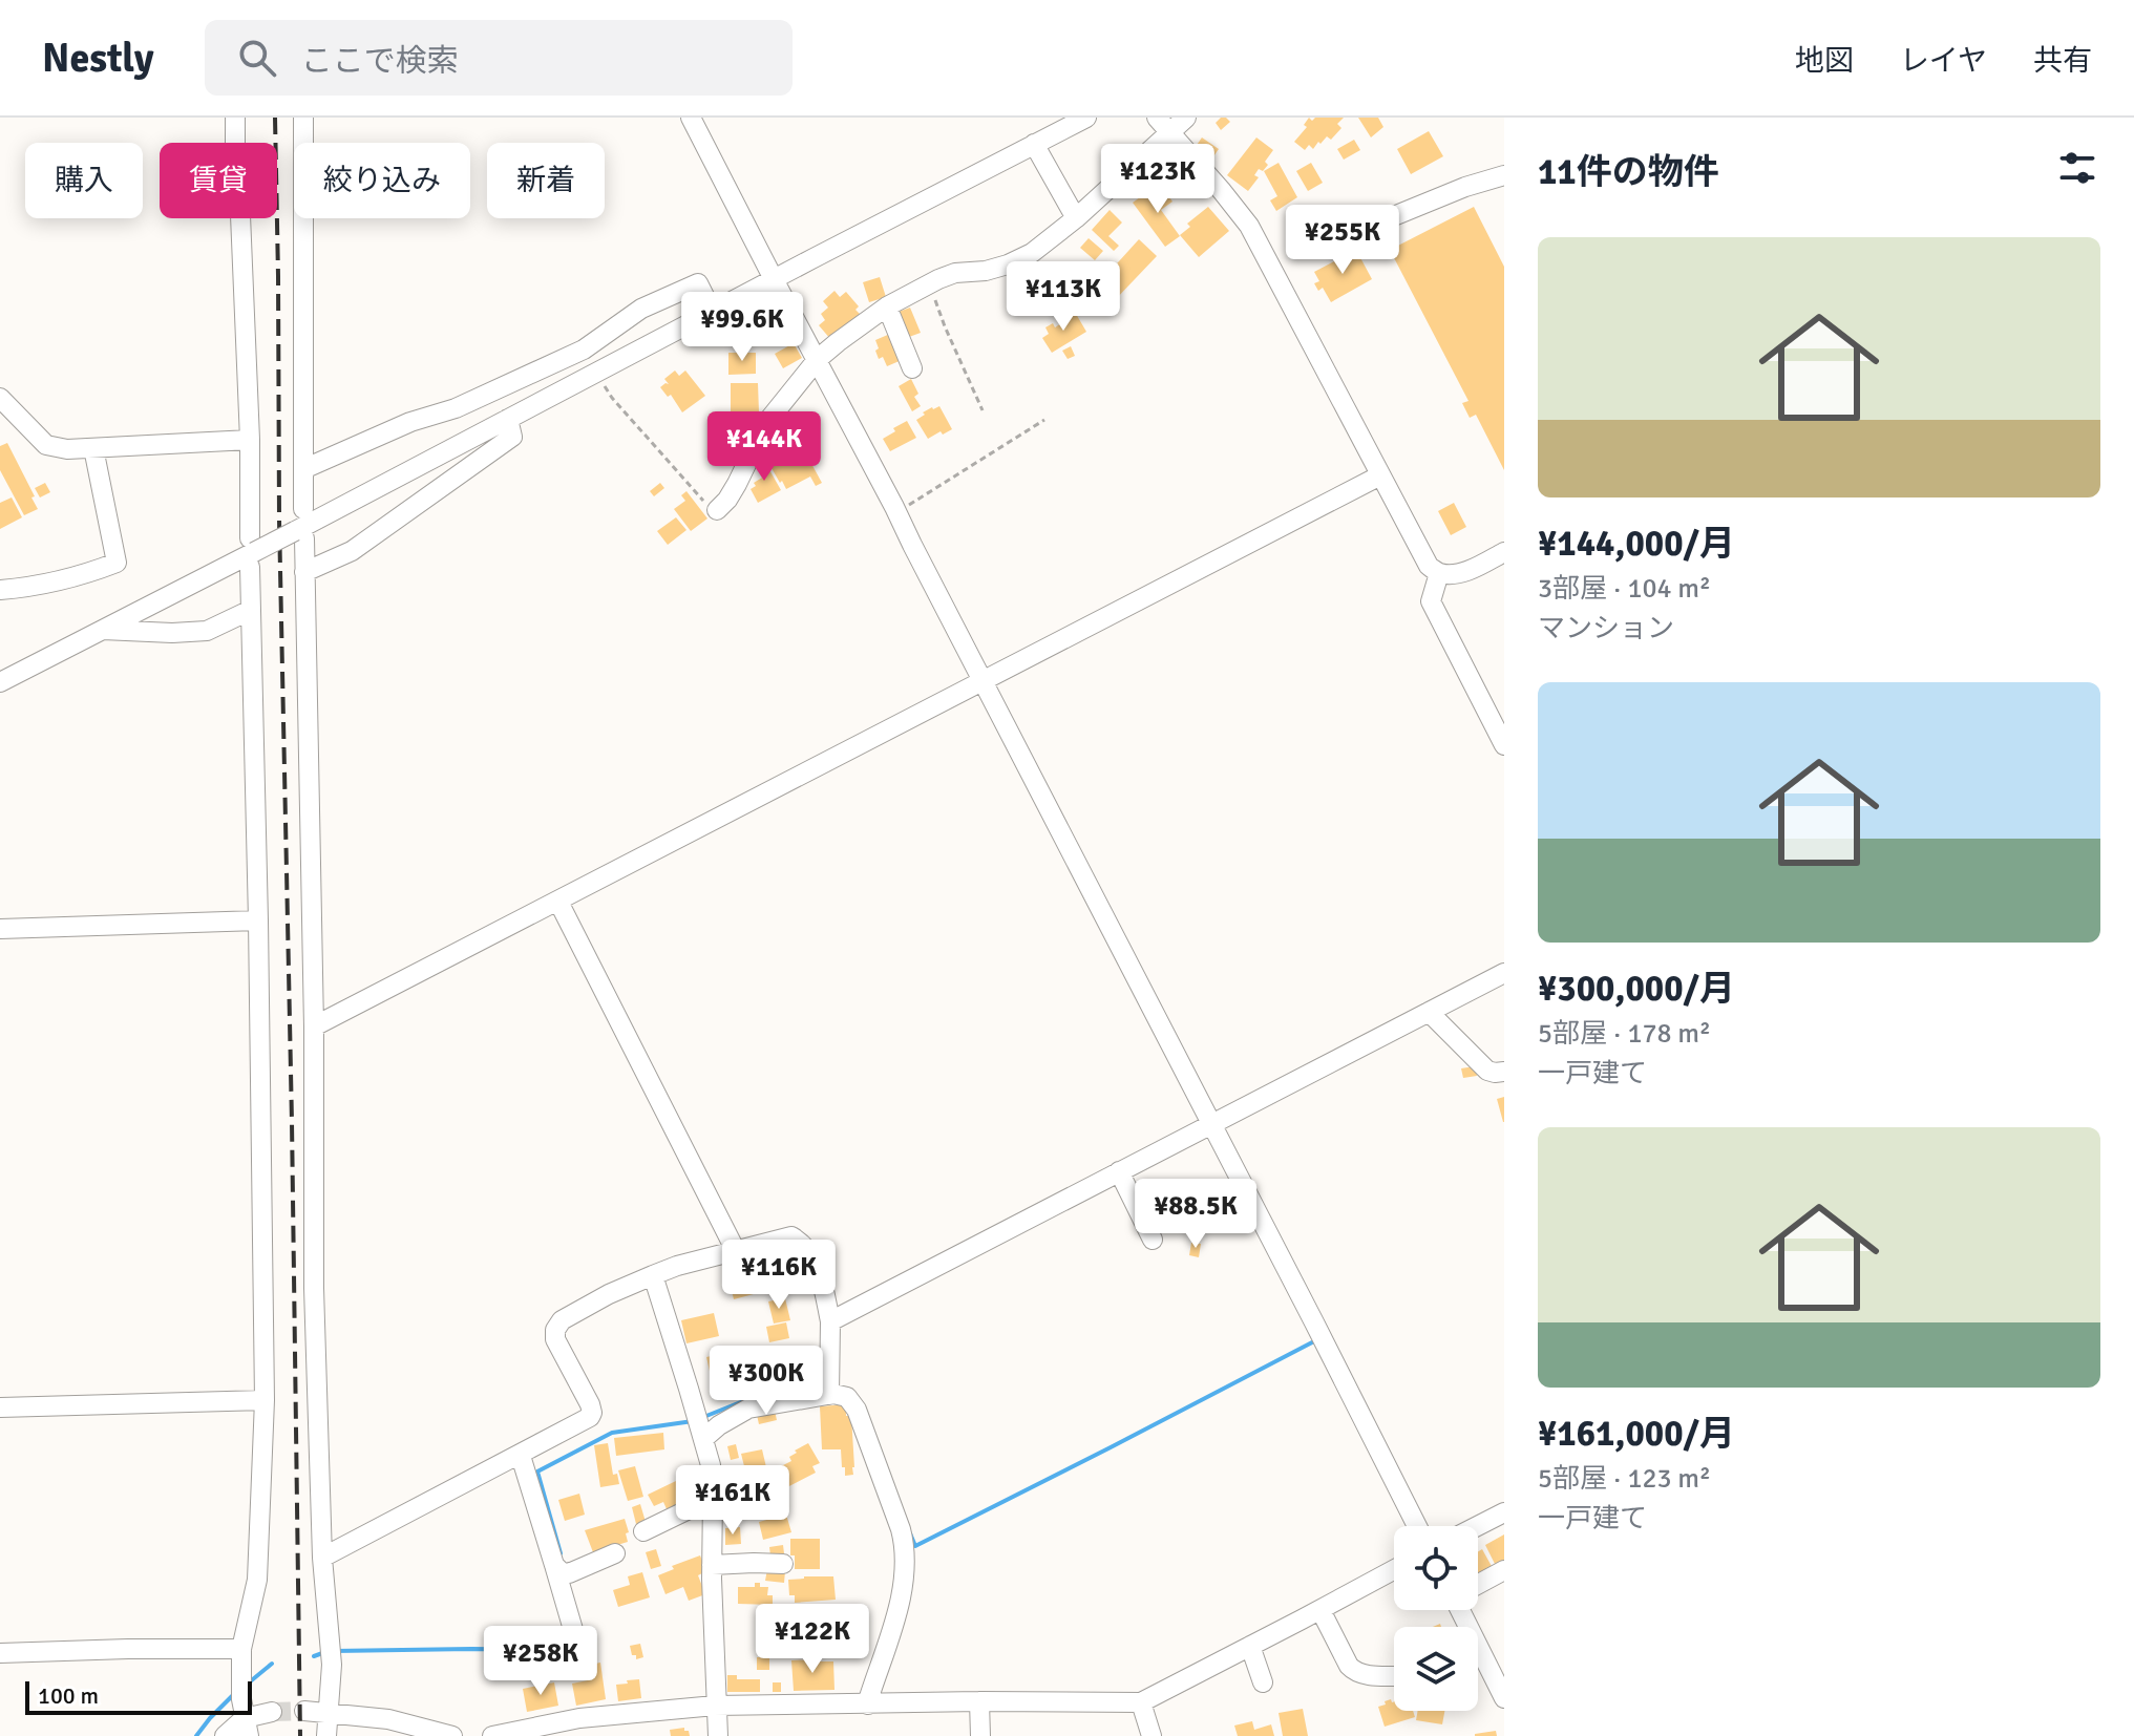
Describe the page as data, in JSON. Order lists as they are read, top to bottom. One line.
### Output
{"scale_bar":"100 m","page":{"header":"Nestly","search":"ここで検索","nav":["地図","レイヤ","共有"],"heading":"11件の物件","chip":["購入","賃貸","絞り込み","新着"],"price":["¥123K","¥255K","¥113K","¥99.6K","¥144K","¥88.5K","¥116K","¥300K","¥161K","¥122K","¥258K"],"list":[{"name":"¥144,000/月","note":"3部屋 · 104 m² · マンション"},{"name":"¥300,000/月","note":"5部屋 · 178 m² · 一戸建て"},{"name":"¥161,000/月","note":"5部屋 · 123 m² · 一戸建て"}],"scale":"100 m"}}
